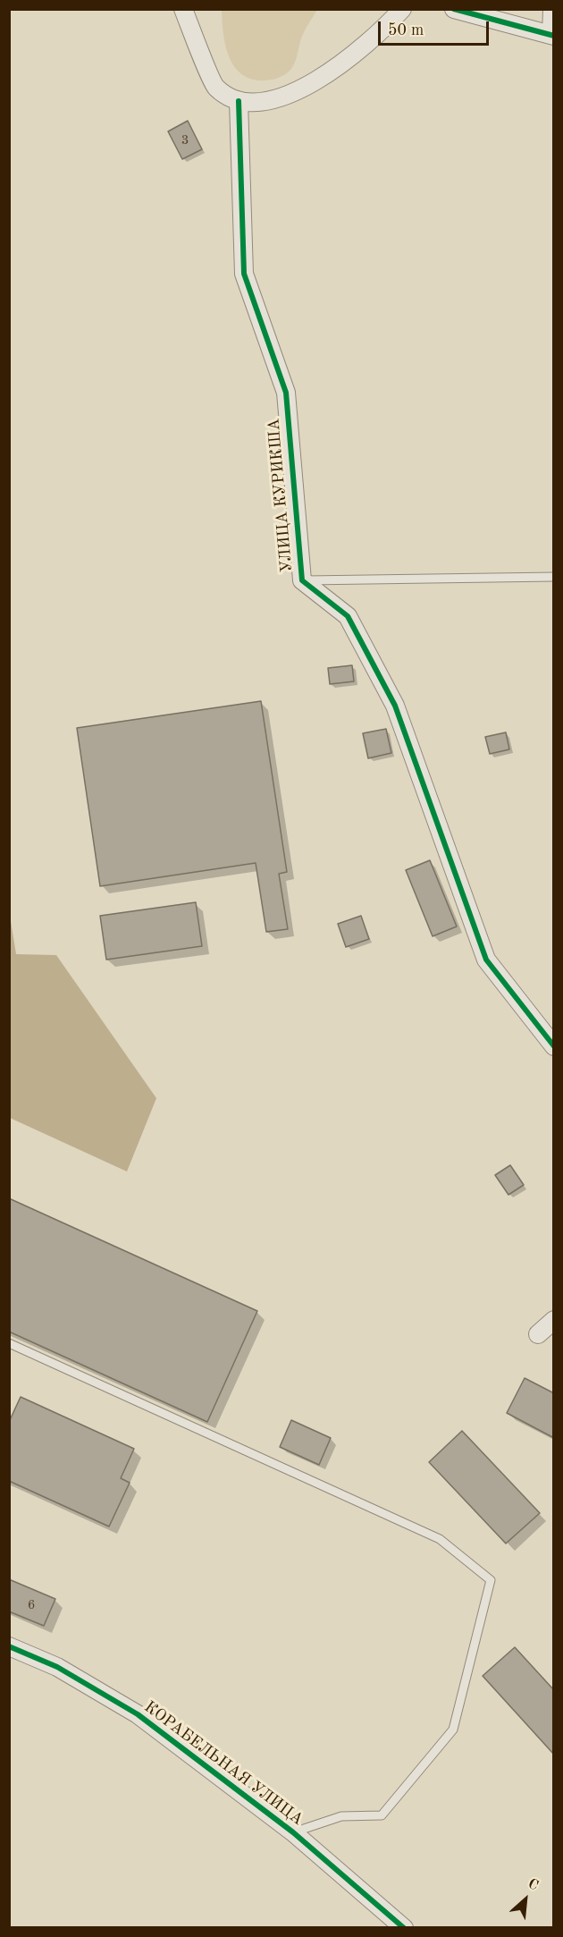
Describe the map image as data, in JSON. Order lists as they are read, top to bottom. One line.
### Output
{"streets":{"street":["УЛИЦА КУРИКША","КОРАБЕЛЬНАЯ УЛИЦА"]},"house_numbers":["3","6"],"scale_bar":"50 m","north":"top right"}
